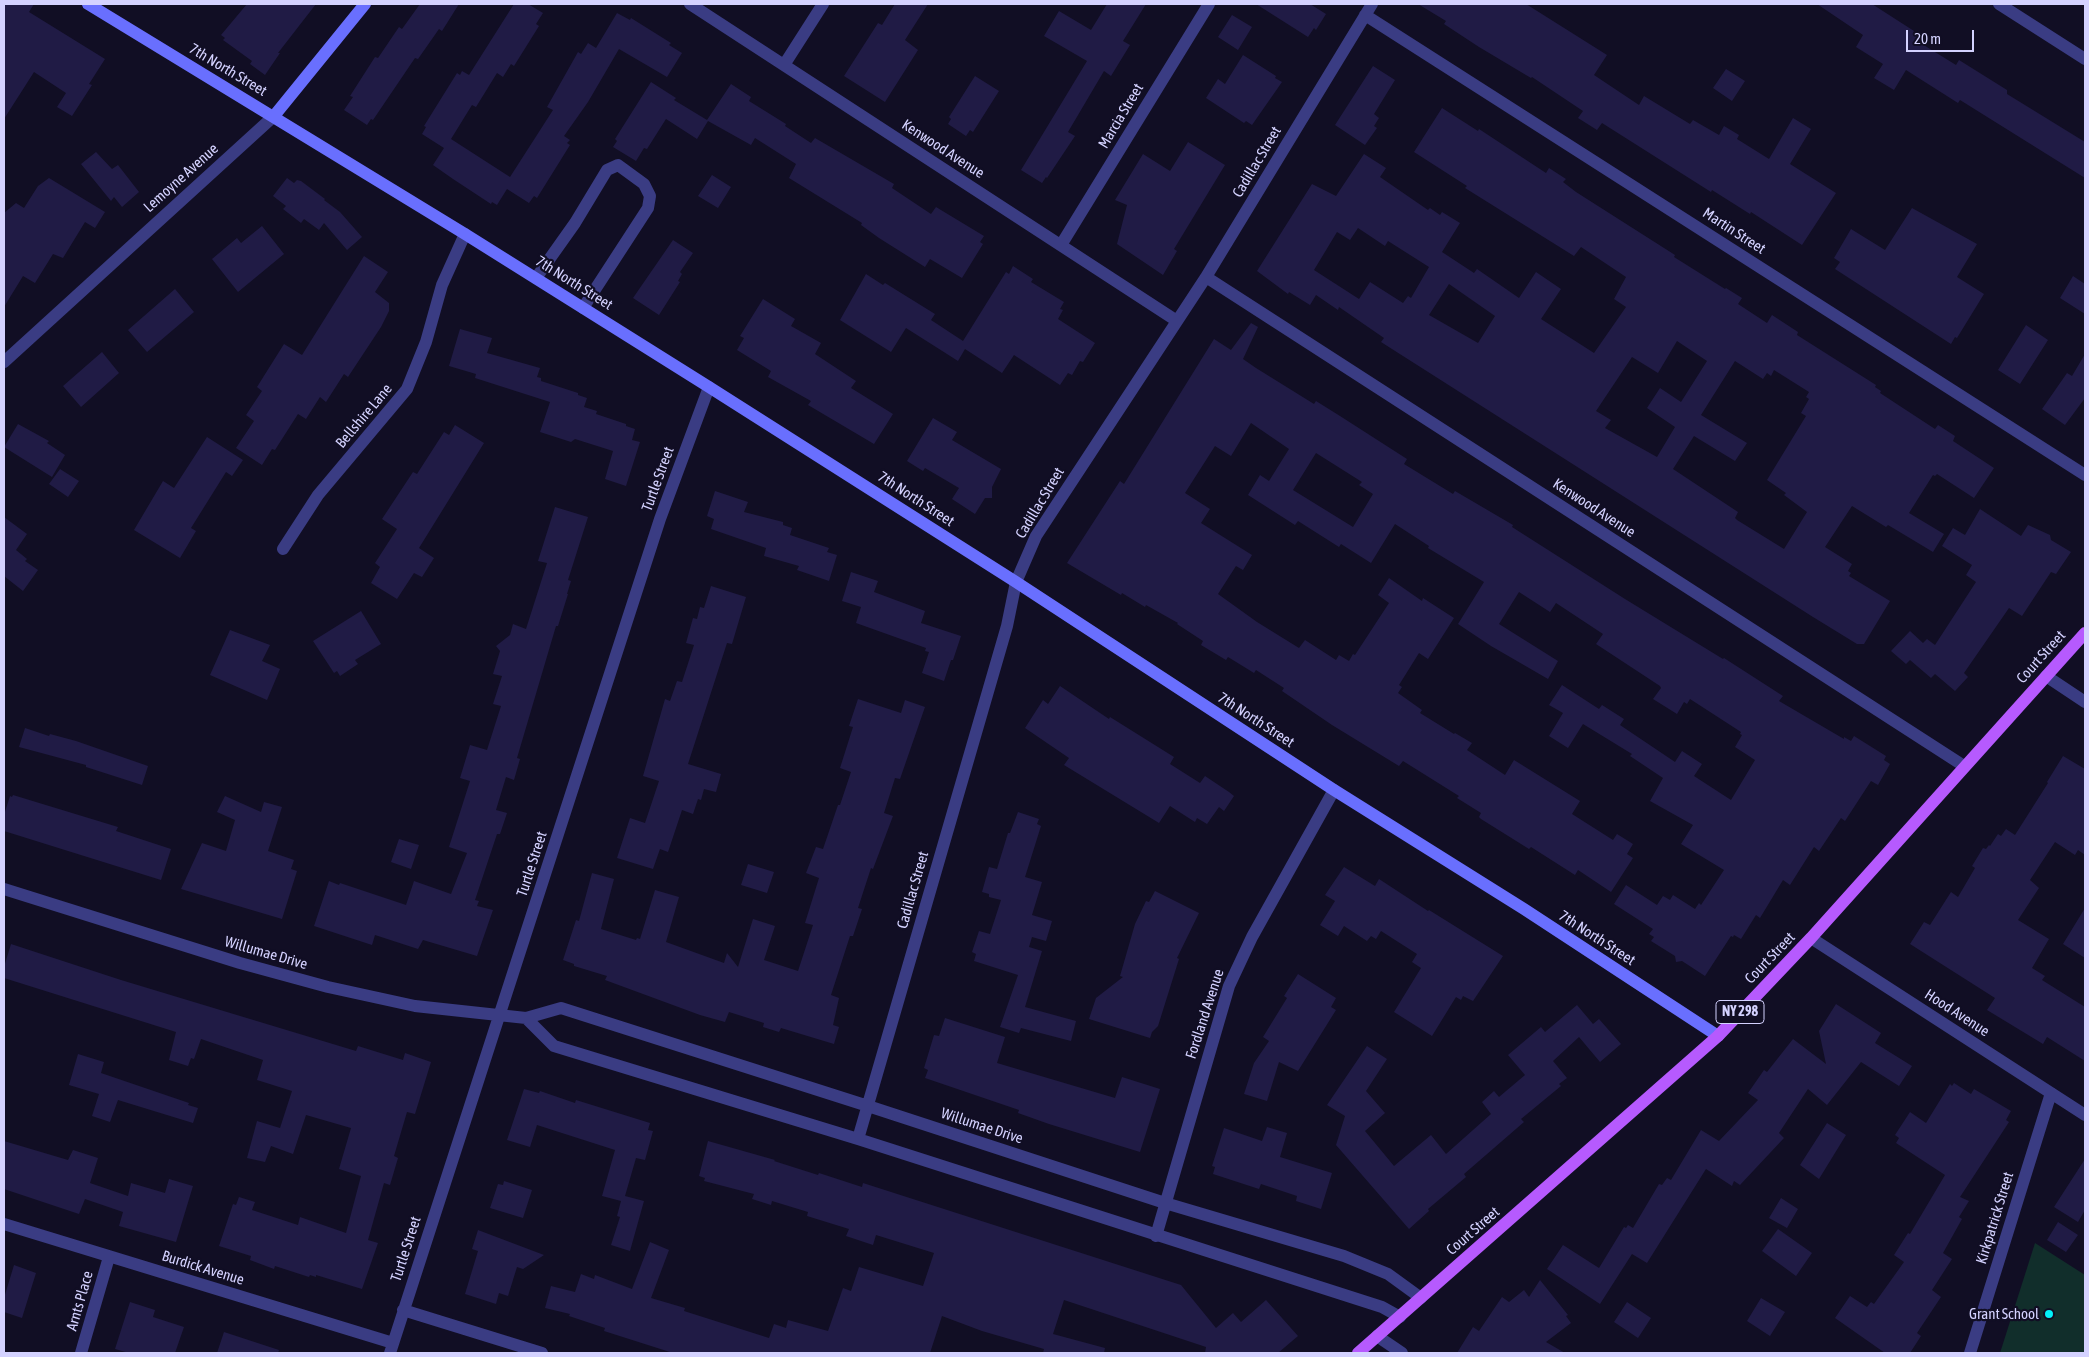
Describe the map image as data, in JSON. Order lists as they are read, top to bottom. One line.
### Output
{"streets":{"main road":["Court Street","NY 298"],"street":["7th North Street","Marcia Street","Kenwood Avenue","Cadillac Street","Lemoyne Avenue","Martin Street","Bellshire Lane","Turtle Street","Willumae Drive","Hood Avenue","Fordland Avenue","Kirkpatrick Street","Burdick Avenue","Arnts Place"]},"crossings":[["7th North Street","Cadillac Street"],["7th North Street","Lemoyne Avenue"],["7th North Street","Bellshire Lane"],["7th North Street","Turtle Street"],["7th North Street","Court Street"],["7th North Street","Fordland Avenue"],["Marcia Street","Kenwood Avenue"],["Kenwood Avenue","Cadillac Street"],["Kenwood Avenue","Court Street"],["Cadillac Street","Martin Street"],["Cadillac Street","Willumae Drive"],["Turtle Street","Willumae Drive"],["Turtle Street","Burdick Avenue"],["Court Street","Willumae Drive"],["Court Street","Hood Avenue"],["Willumae Drive","Fordland Avenue"],["Hood Avenue","Kirkpatrick Street"],["Burdick Avenue","Arnts Place"]],"places":["Grant School"],"scale_bar":"20 m"}
